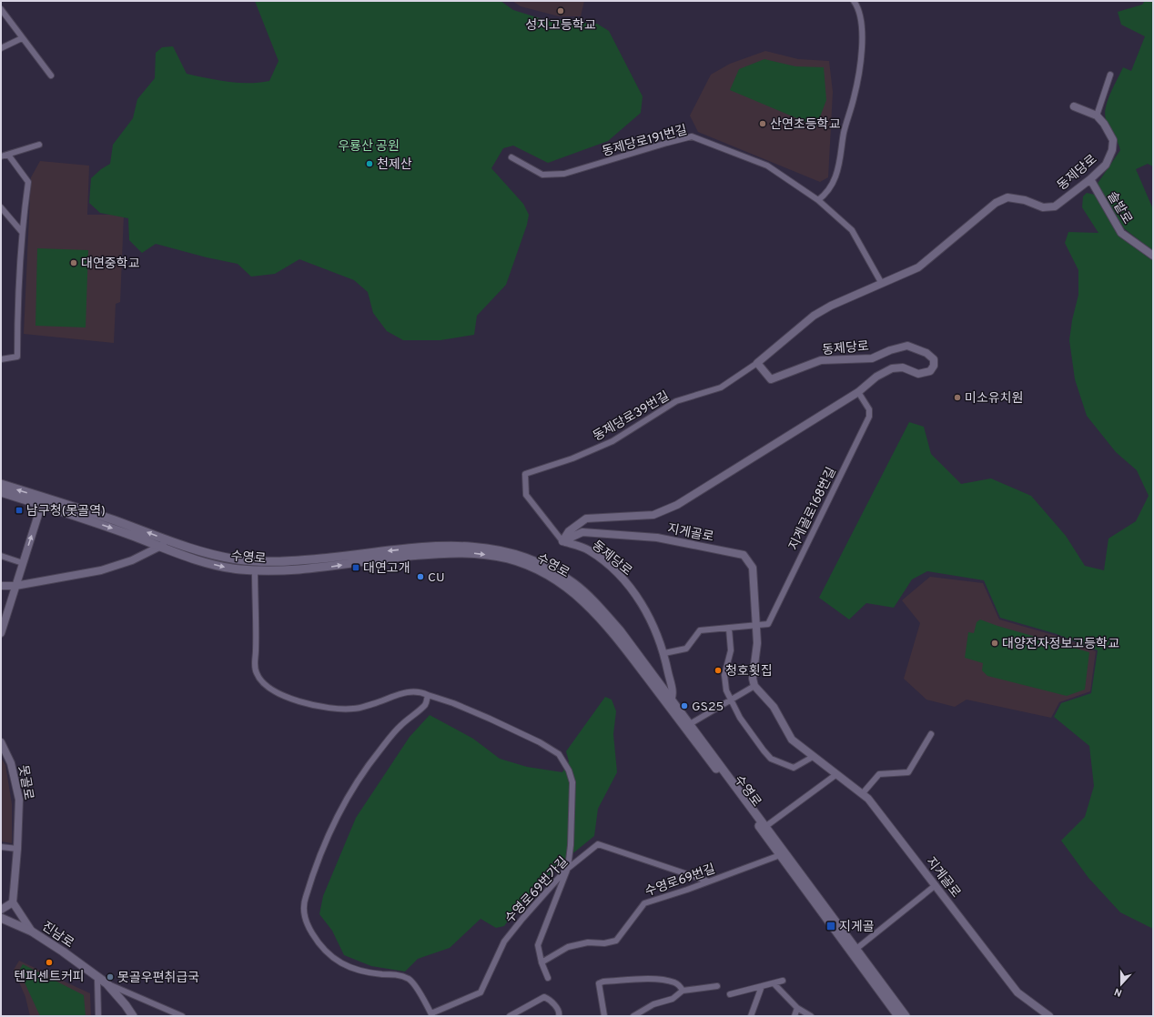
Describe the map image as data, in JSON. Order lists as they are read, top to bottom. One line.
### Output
{"streets":{"main road":["수영로","진남로"],"street":["동제당로191번길","동제당로","솔밭로","동제당로39번길","지게골로168번길","지게골로","못골로","수영로69번길","수영로69번가길"]},"crossings":[["동제당로191번길","동제당로"],["동제당로","솔밭로"],["동제당로","동제당로39번길"],["동제당로","지게골로168번길"],["동제당로","지게골로"],["동제당로","수영로"],["동제당로39번길","지게골로"],["지게골로168번길","지게골로"],["수영로","수영로69번길"],["수영로69번길","수영로69번가길"]],"parks":["우룡산 공원"],"places":{"other":["성지고등학교","산연초등학교","천제산","대연중학교","미소유치원","CU","대양전자정보고등학교","청호횟집","GS25","텐퍼센트커피","못골우편취급국"],"transit":["남구청(못골역)","대연고개","지게골"]},"north":"bottom"}
